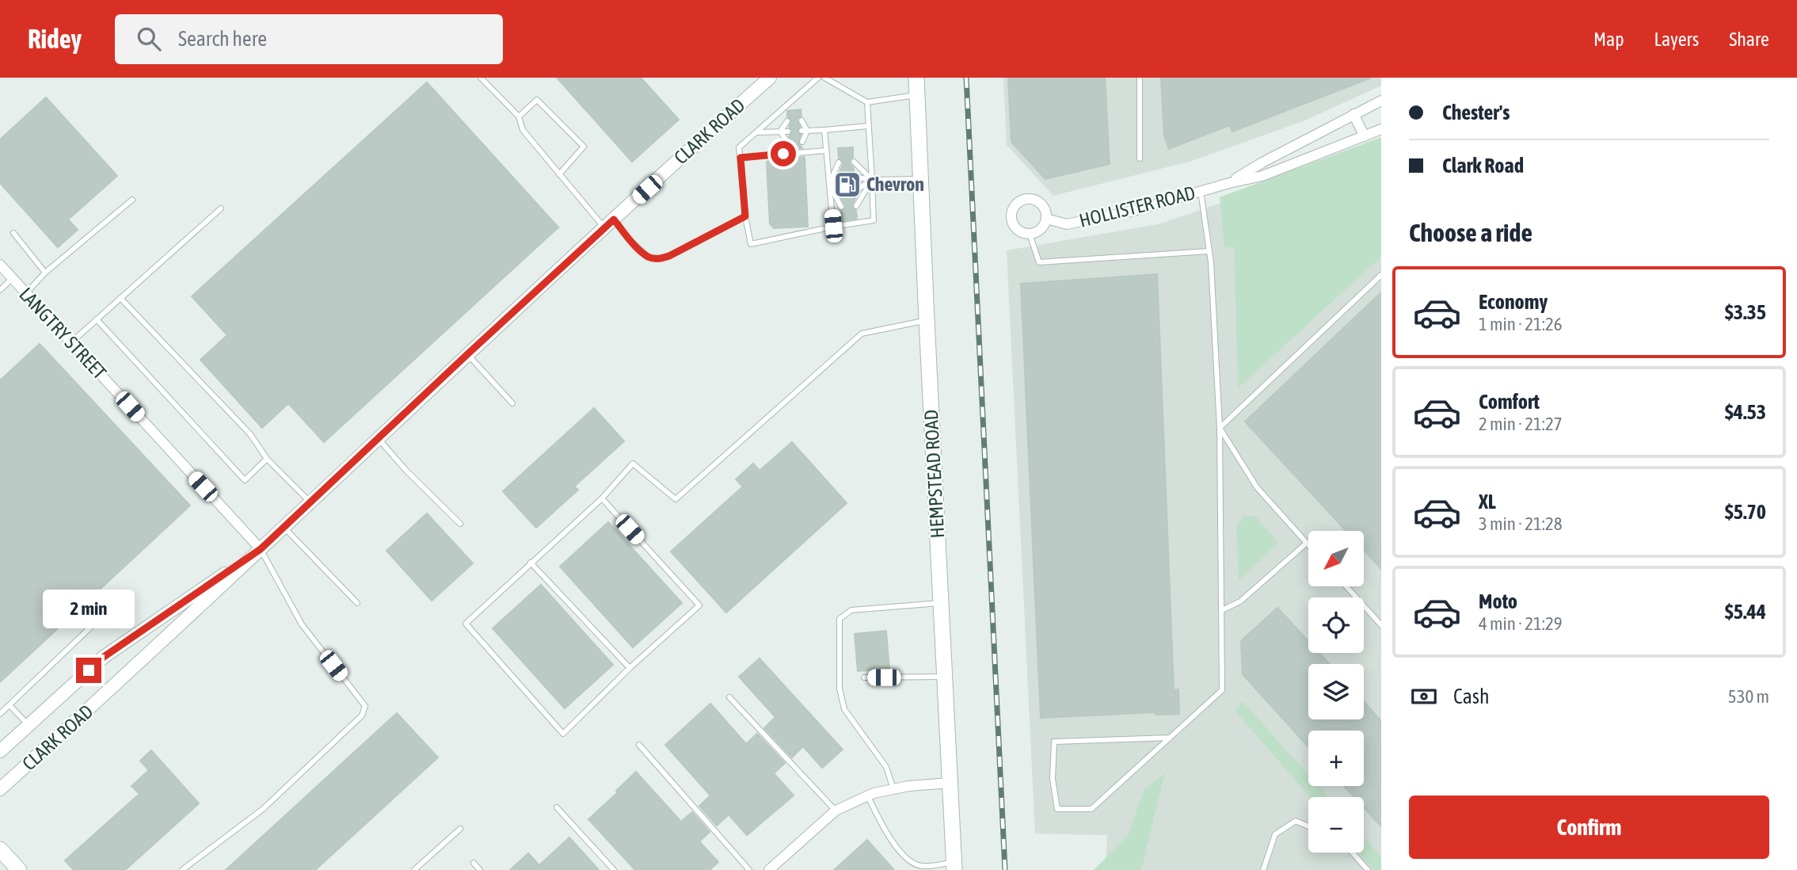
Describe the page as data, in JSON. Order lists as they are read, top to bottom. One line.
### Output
{"streets":{"main road":["HEMPSTEAD ROAD"],"street":["CLARK ROAD","HOLLISTER ROAD","LANGTRY STREET"]},"crossings":[["CLARK ROAD","LANGTRY STREET"]],"places":{"fuel station":["Chevron"]},"north":"bottom left","page":{"header":"Ridey","search":"Search here","nav":["Map","Layers","Share"],"banner":["Chester's","Clark Road"],"heading":"Choose a ride","list":[{"name":"Economy","note":"1 min · 21:26","value":"$3.35"},{"name":"Comfort","note":"2 min · 21:27","value":"$4.53"},{"name":"XL","note":"3 min · 21:28","value":"$5.70"},{"name":"Moto","note":"4 min · 21:29","value":"$5.44"}],"map_buttons":["+","−"],"bubble":"2 min","pay":["Cash","530 m"],"buttons":"Confirm"}}
